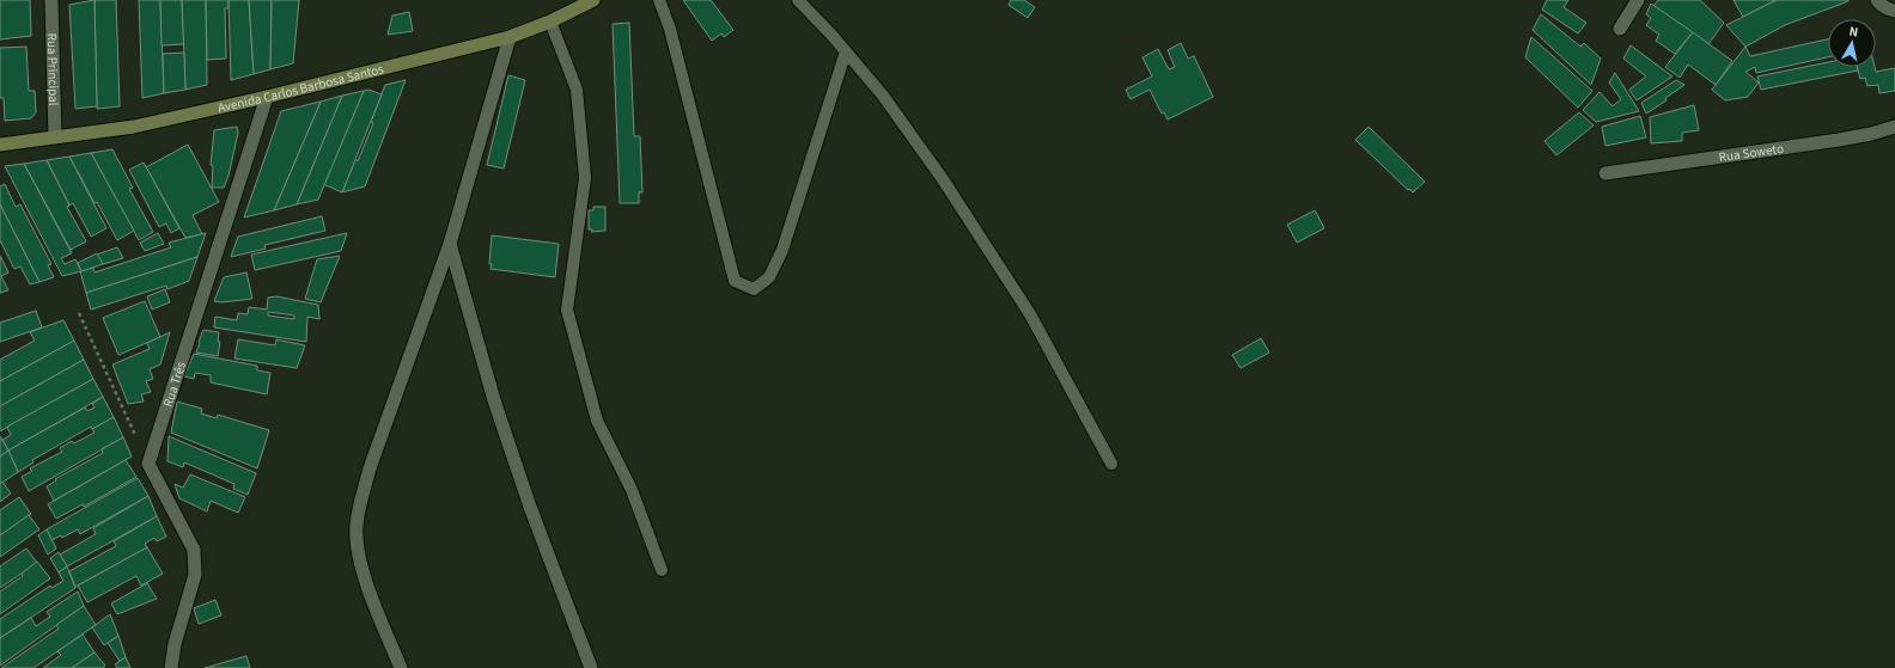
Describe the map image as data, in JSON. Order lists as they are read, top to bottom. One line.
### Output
{"streets":{"main road":["Avenida Carlos Barbosa Santos"],"street":["Rua Principal","Rua Soweto","Rua Três"]},"crossings":[["Rua Principal","Avenida Carlos Barbosa Santos"],["Avenida Carlos Barbosa Santos","Rua Três"]],"north":"top"}
